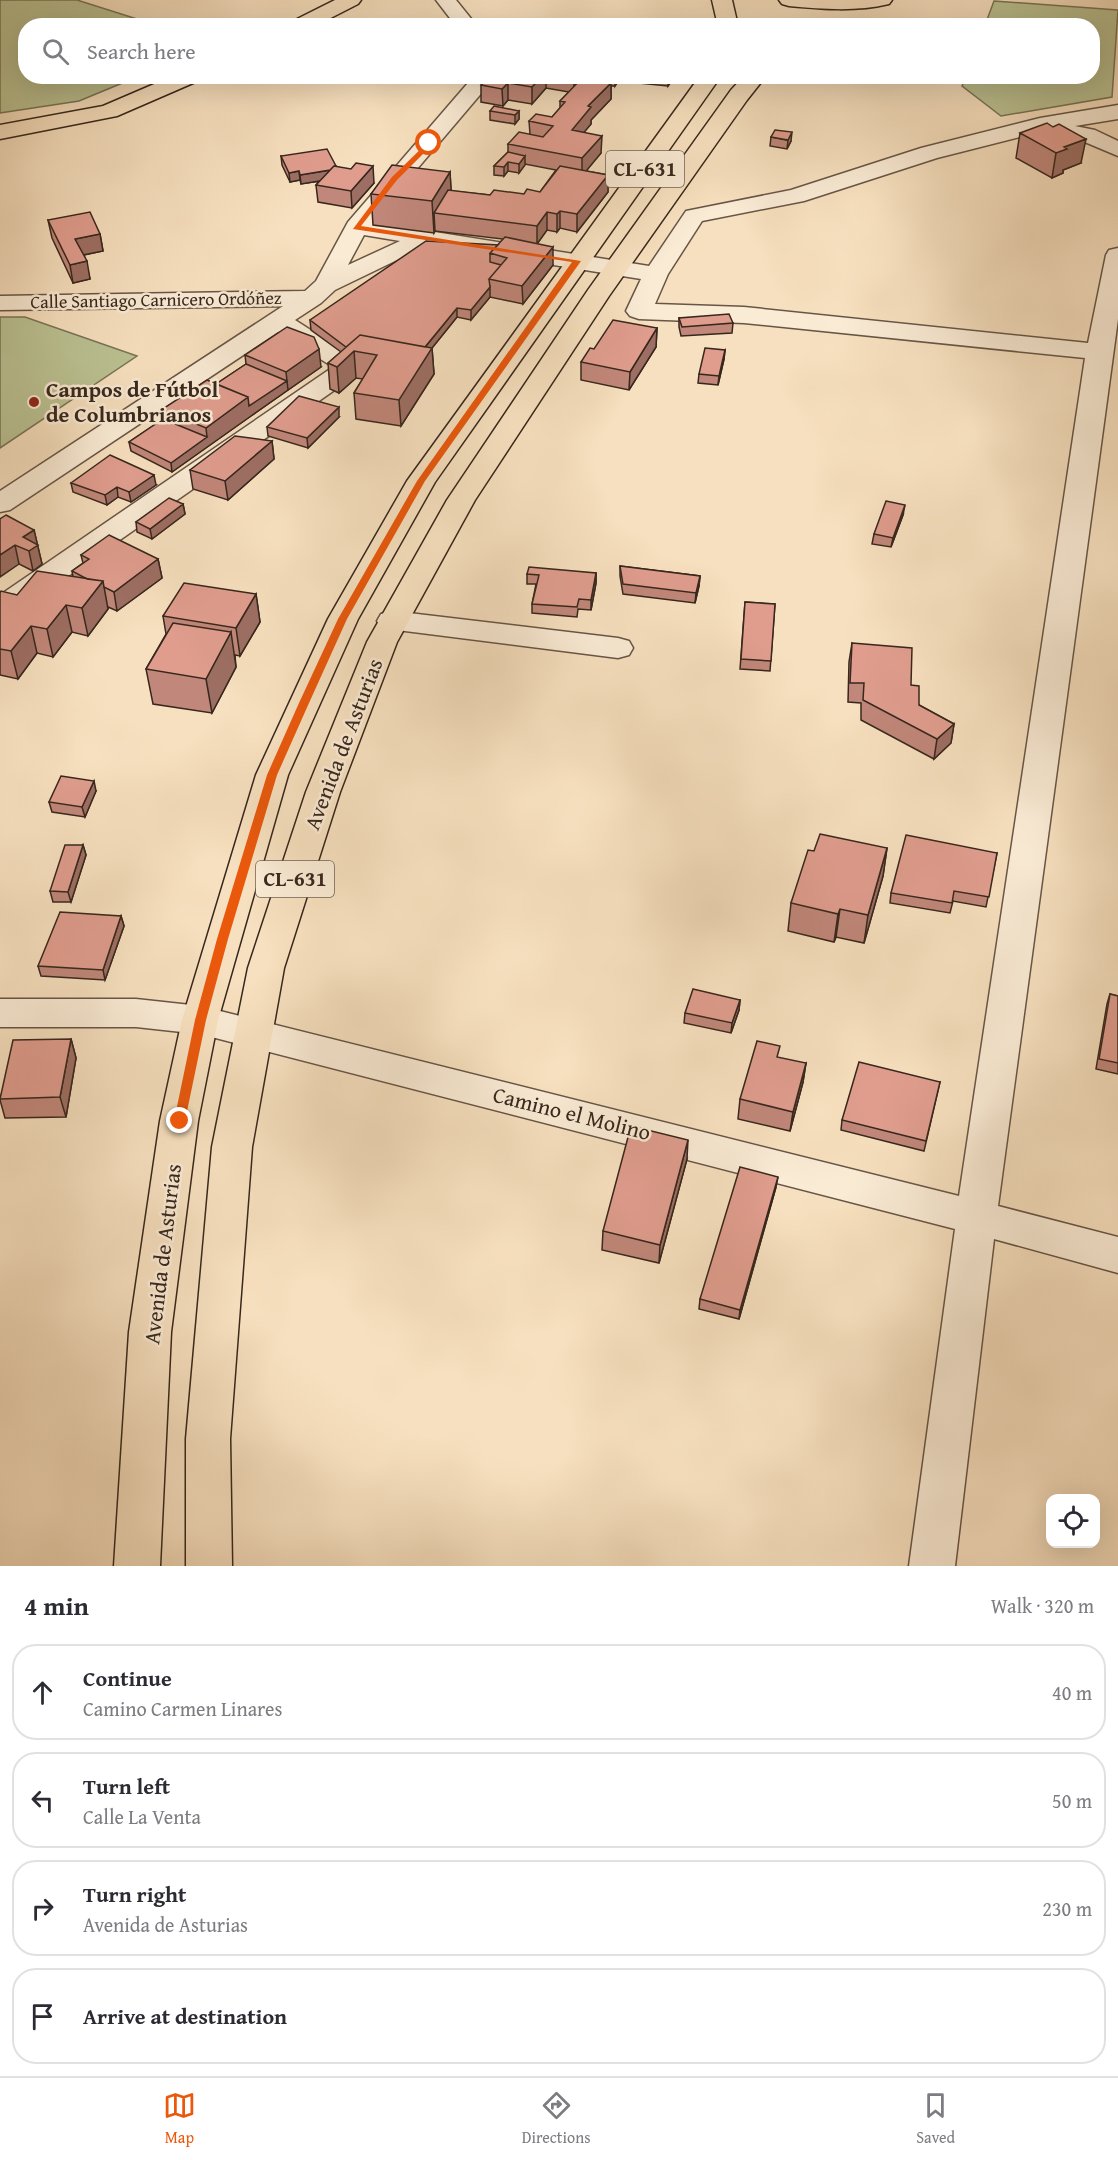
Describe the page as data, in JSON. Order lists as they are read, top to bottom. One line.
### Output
{"streets":{"main road":["CL-631","Avenida de Asturias"],"street":["Calle Santiago Carnicero Ordóñez","Camino el Molino"]},"crossings":[["Avenida de Asturias","Camino el Molino"]],"places":["Campos de Fútbol de Columbrianos"],"page":{"search":"Search here","heading":["4 min","Walk · 320 m"],"list":[["Continue","Camino Carmen Linares","40 m"],["Turn left","Calle La Venta","50 m"],["Turn right","Avenida de Asturias","230 m"],"Arrive at destination"],"nav":["Map","Directions","Saved"]}}
